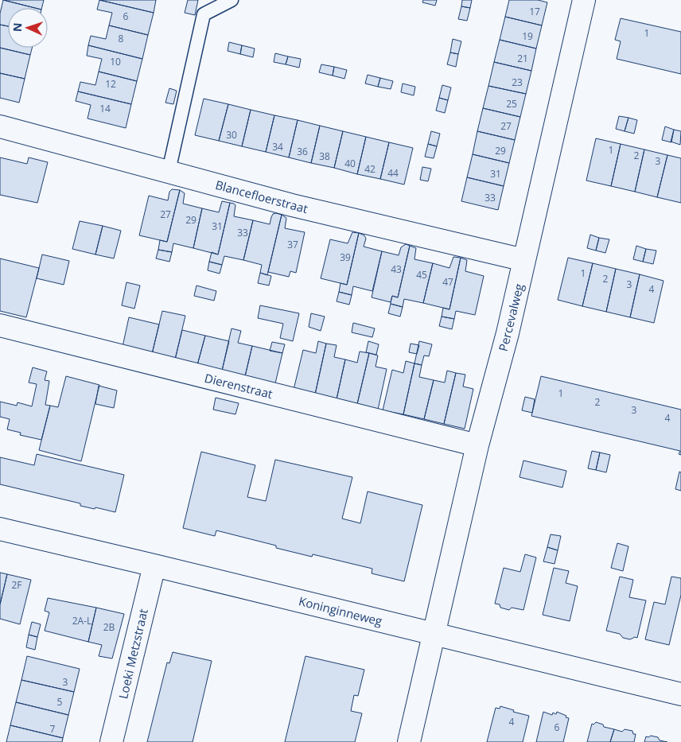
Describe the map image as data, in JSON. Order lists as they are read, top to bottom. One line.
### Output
{"streets":{"street":["Blancefloerstraat","Percevalweg","Dierenstraat","Koninginneweg","Loeki Metzstraat"]},"crossings":[["Blancefloerstraat","Percevalweg"],["Percevalweg","Dierenstraat"],["Percevalweg","Koninginneweg"],["Koninginneweg","Loeki Metzstraat"]],"house_numbers":["17","6","1","19","8","21","10","23","12","25","14","27","30","34","1","29","36","2","38","3","40","42","44","31","33","27","29","31","33","37","39","43","1","45","2","47","3","4","1","2","3","4","2F","2A-L","2B","3","5","4","6","7"],"north":"left"}
